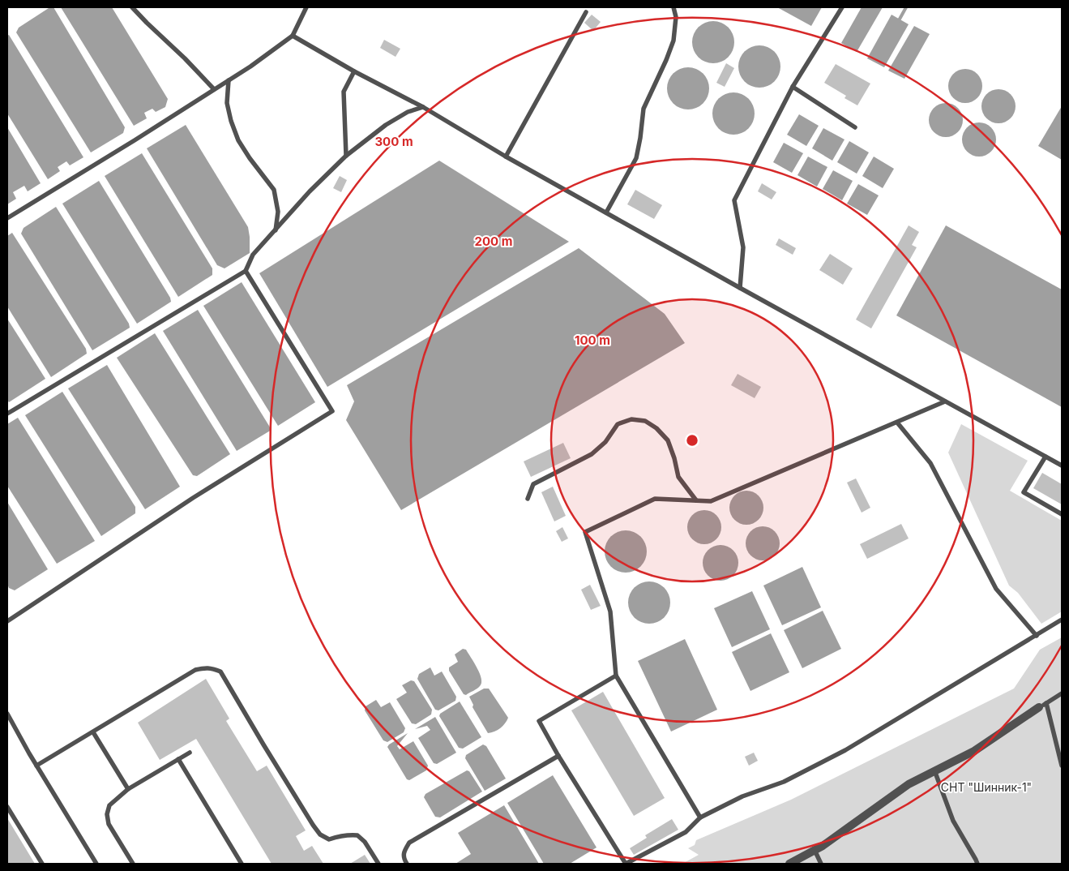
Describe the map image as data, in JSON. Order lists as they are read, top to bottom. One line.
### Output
{"parks":["СНТ \"Шинник-1\""],"rings":["300 m","200 m","100 m"]}
